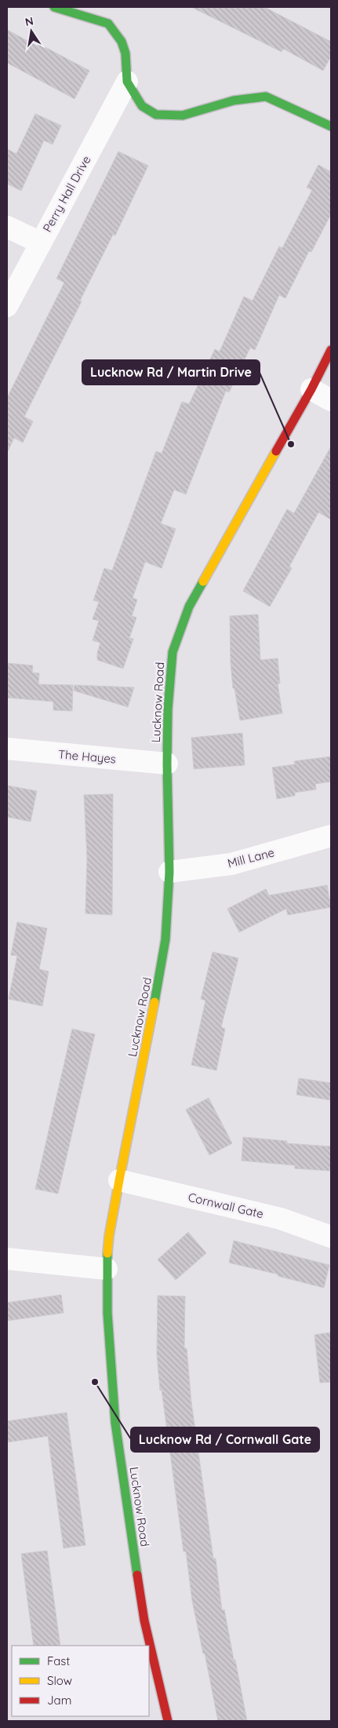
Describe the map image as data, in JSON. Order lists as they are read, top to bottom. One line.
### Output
{"streets":{"street":["Perry Hall Drive","Lucknow Road","The Hayes","Mill Lane","Cornwall Gate"]},"crossings":[["Lucknow Road","The Hayes"],["Lucknow Road","Mill Lane"],["Lucknow Road","Cornwall Gate"]],"places":["Lucknow Rd / Martin Drive","Lucknow Rd / Cornwall Gate"],"legend":["Fast","Slow","Jam"],"north":"top"}
